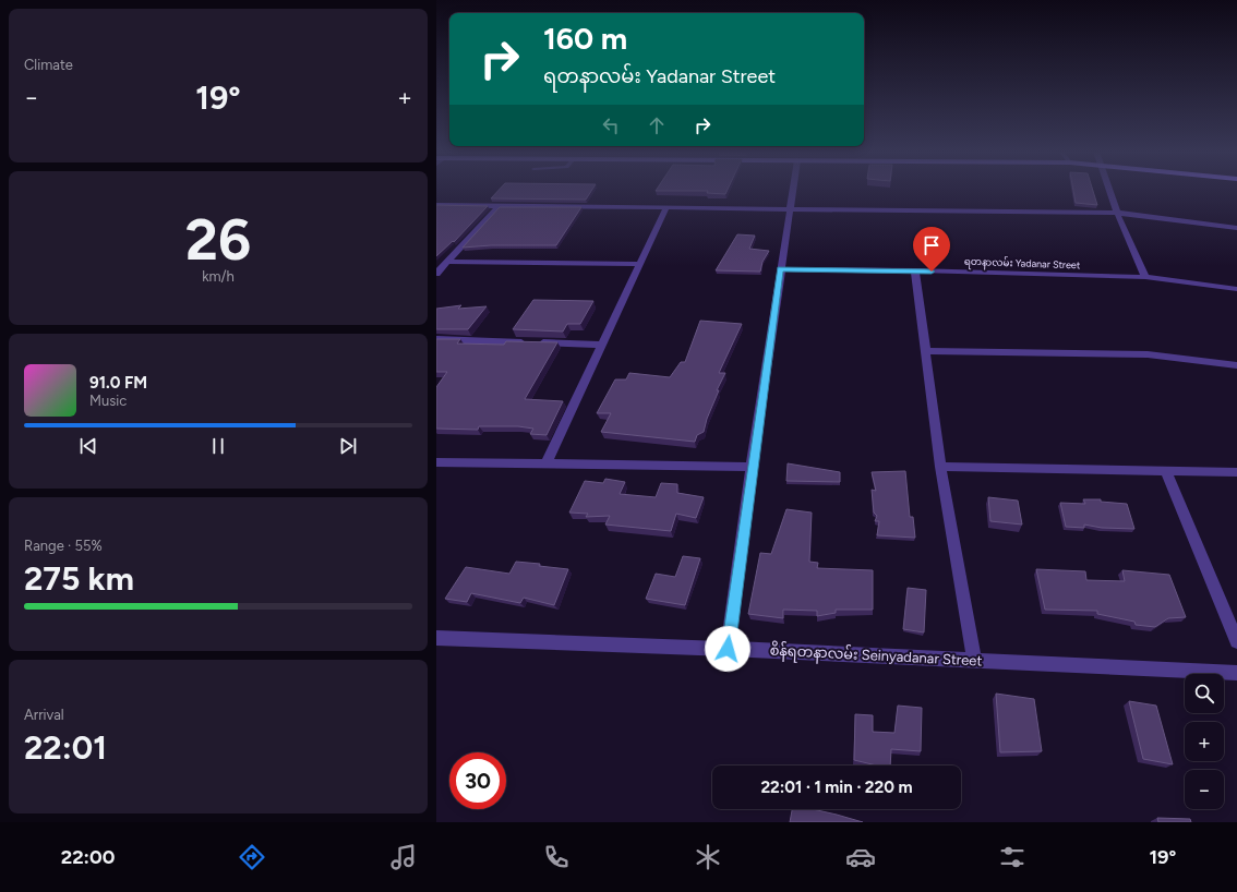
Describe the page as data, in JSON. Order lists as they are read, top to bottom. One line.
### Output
{"streets":{"street":["ရတနာလမ်း Yadanar Street","စိန်ရတနာလမ်း Seinyadanar Street"]},"page":{"tile":["Climate",["26","km/h"],["Range · 55%","275 km"],["Arrival","22:01"]],"turn":["160 m","ရတနာလမ်း Yadanar Street"],"heat":["−","19°","+"],"song":["91.0 FM","Music"],"map_buttons":["+","−"],"limit":"30","trip":"22:01 · 1 min · 220 m","tabs":["22:00","19°"]}}
